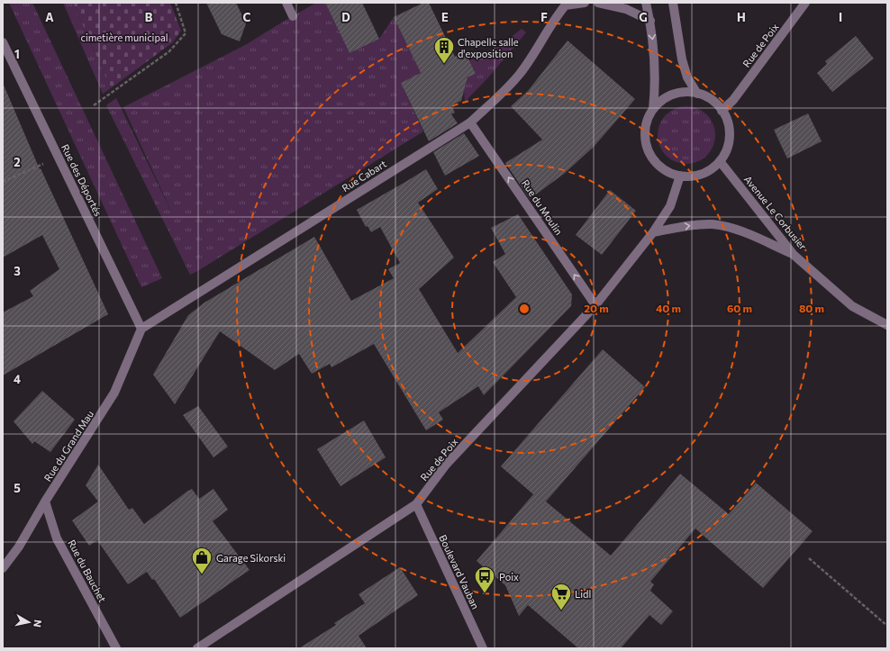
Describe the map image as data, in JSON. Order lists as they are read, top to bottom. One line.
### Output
{"streets":{"street":["Rue de Poix","Rue Cabart","Rue des Déportés","Rue du Moulin","Avenue Le Corbusier","Rue du Grand Mau","Rue du Bauchet","Boulevard Vauban"]},"crossings":[["Rue de Poix","Rue du Moulin"],["Rue de Poix","Avenue Le Corbusier"],["Rue de Poix","Boulevard Vauban"],["Rue Cabart","Rue des Déportés"],["Rue Cabart","Rue du Moulin"],["Rue Cabart","Rue du Grand Mau"],["Rue des Déportés","Rue du Grand Mau"],["Rue du Grand Mau","Rue du Bauchet"]],"one_way":["Rue du Moulin"],"parks":["cimetière municipal"],"places":{"building":["Chapelle salle d'exposition"],"shop":["Garage Sikorski"],"bus stop":["Poix"],"supermarket":["Lidl"]},"north":"right","grid":{"columns":["A","B","C","D","E","F","G","H","I"],"rows":["1","2","3","4","5"]},"rings":["20 m","40 m","60 m","80 m"]}
